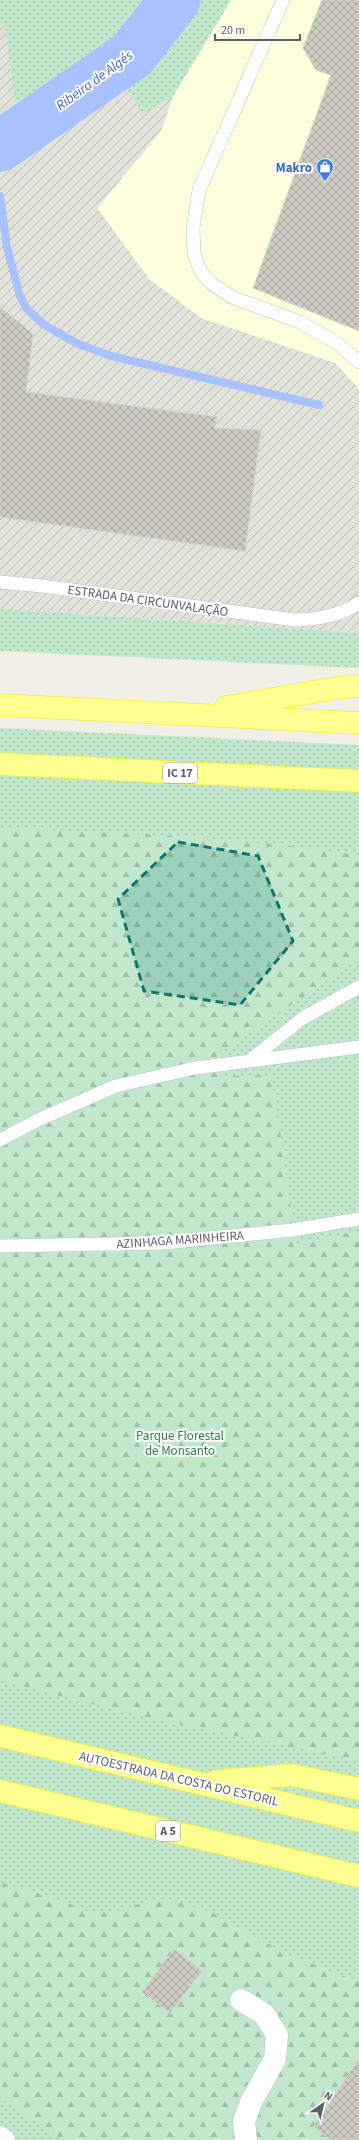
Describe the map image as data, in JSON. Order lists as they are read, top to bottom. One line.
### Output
{"streets":{"highway":["IC 17","AUTOESTRADA DA COSTA DO ESTORIL","A 5"],"lane":["ESTRADA DA CIRCUNVALAÇÃO","AZINHAGA MARINHEIRA"]},"water":["Ribeira de Algés"],"parks":["Parque Florestal de Monsanto"],"places":{"shop":["Makro"]},"scale_bar":"20 m","north":"top right"}
